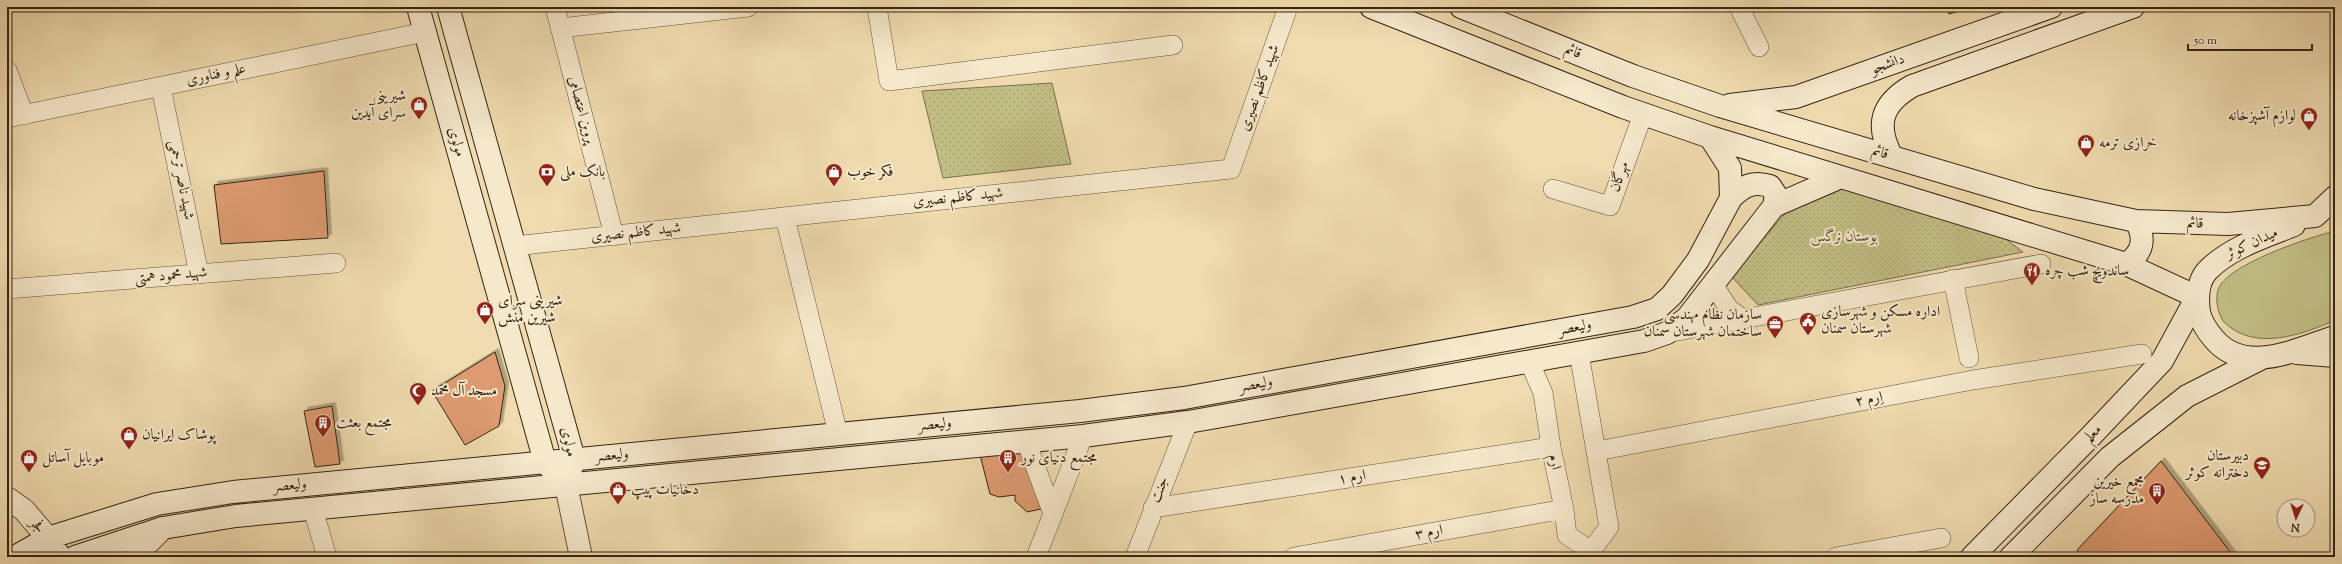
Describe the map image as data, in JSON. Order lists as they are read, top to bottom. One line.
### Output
{"streets":{"main road":["قائم","دانشجو","مولوی","میدان کوثر","ولیعصر","معلم","فجر"],"street":["علم و فناوری","شهید کاظم نصیری","پروین اعتصامی","مهرگان","شهید ناصر ترحمی","شهید محمود همتی","اِرم ۲","ارم","ارم ۱","جنت","ارم ۳"]},"crossings":[["قائم","دانشجو"],["قائم","میدان کوثر"],["علم و فناوری","مولوی"],["علم و فناوری","شهید ناصر ترحمی"],["شهید کاظم نصیری","پروین اعتصامی"],["شهید کاظم نصیری","مولوی"],["مولوی","ولیعصر"],["شهید ناصر ترحمی","شهید محمود همتی"],["میدان کوثر","معلم"],["ولیعصر","ارم"],["ولیعصر","جنت"],["ولیعصر","فجر"],["اِرم ۲","ارم"],["ارم","ارم ۱"],["ارم","ارم ۳"],["ارم ۱","جنت"]],"parks":["بوستان نرگس"],"places":{"shop":["شیرینی سرای آیدین","لوازم آشپزخانه","خرازی ترمه","فکر خوب","شیرینی سرای شیرین منش","پوشاک ایرانیان","موبایل آساتل","دخانیات پیپ"],"bank":["بانک ملی"],"restaurant":["ساندویچ شب چره"],"public building":["اداره مسکن و شهرسازی شهرستان سمنان"],"office":["سازمان نظام مهندسی ساختمان شهرستان سمنان"],"mosque":["مسجد آل محمد"],"building":["مجتمع بعثت","مجتمع دنیای نور","مجمع خیرین مدرسه ساز"],"school or university":["دبیرستان دخترانه کوثر"]},"scale_bar":"50 m","north":"bottom"}
